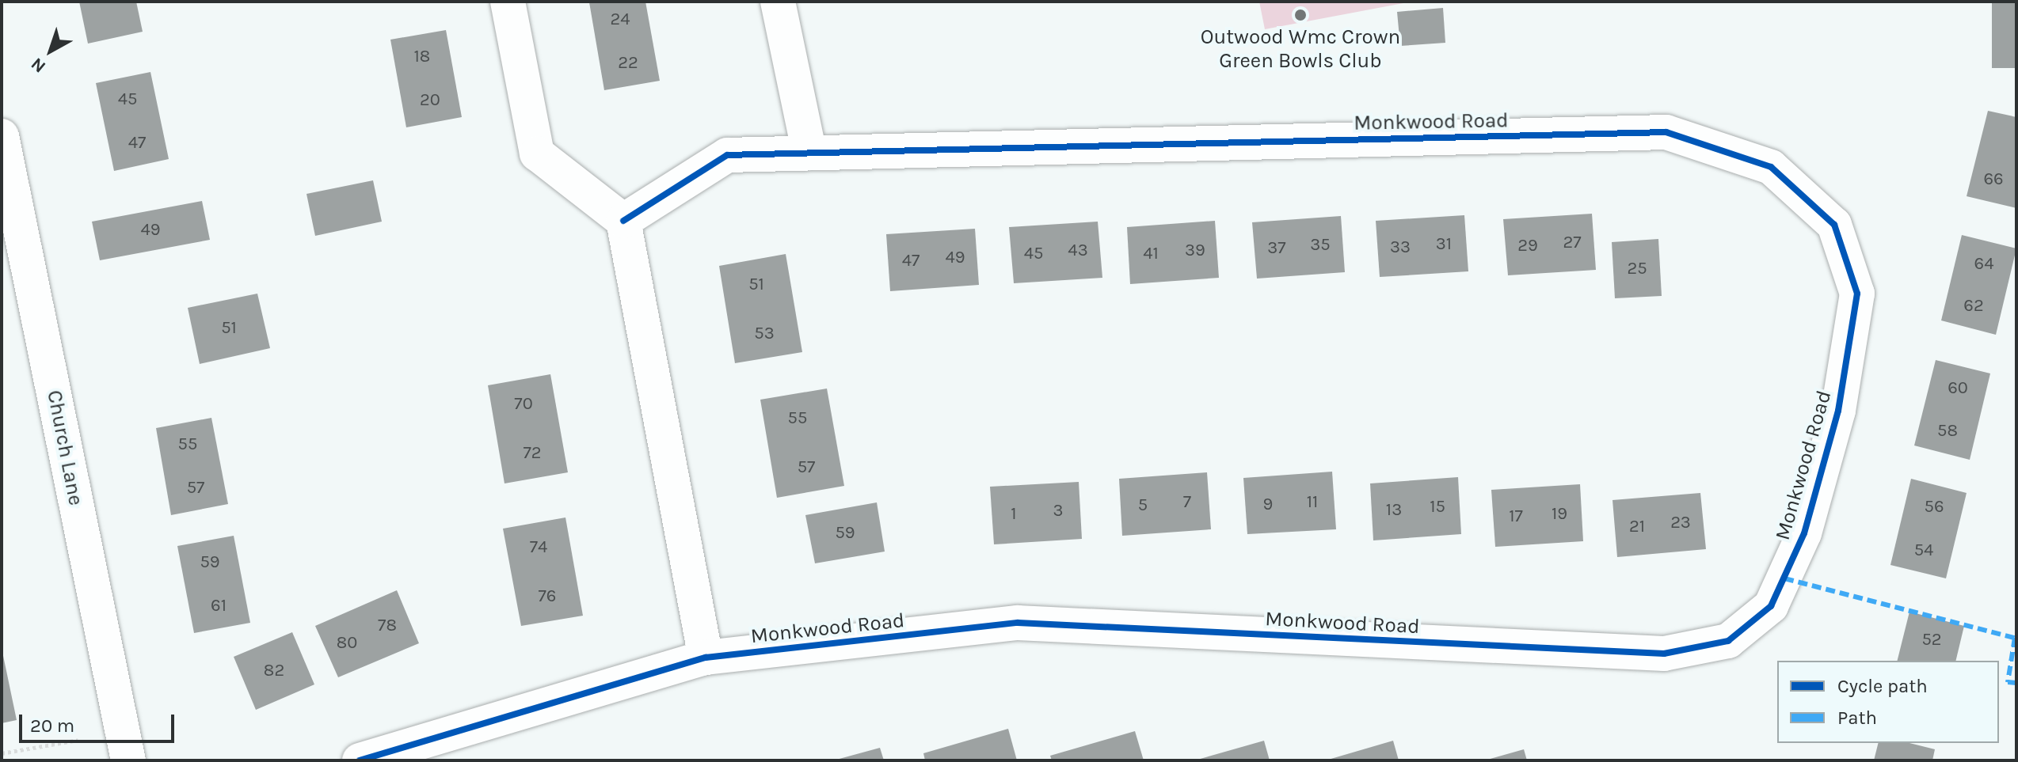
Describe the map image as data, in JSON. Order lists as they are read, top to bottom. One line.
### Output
{"streets":{"street":["Monkwood Road","Church Lane"]},"places":["Outwood Wmc Crown Green Bowls Club"],"house_numbers":["24","18","22","45","20","47","66","49","27","31","35","29","33","37","43","39","45","41","49","47","64","25","51","62","51","53","60","70","55","58","55","72","57","57","7","11","9","5","15","56","13","3","1","19","17","23","21","59","74","54","59","76","61","78","52","80","82"],"legend":["Cycle path","Path"],"scale_bar":"20 m","north":"bottom left"}
